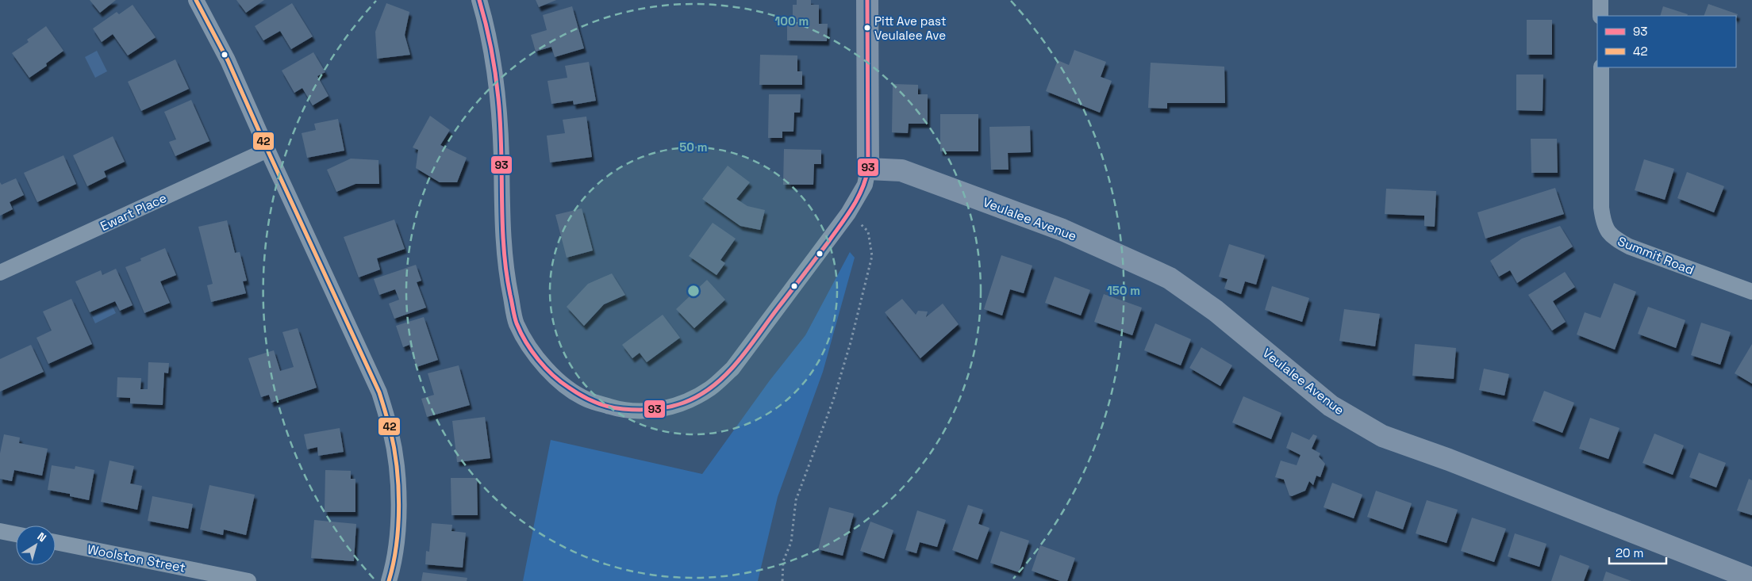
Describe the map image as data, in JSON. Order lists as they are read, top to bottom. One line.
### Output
{"streets":{"street":["Ewart Place","Veulalee Avenue","Summit Road","Woolston Street"]},"places":["Pitt Ave past Veulalee Ave"],"lines":["transit line 93","transit line 42"],"legend":["93","42"],"scale_bar":"20 m","north":"top right","rings":["100 m","50 m","150 m"]}
